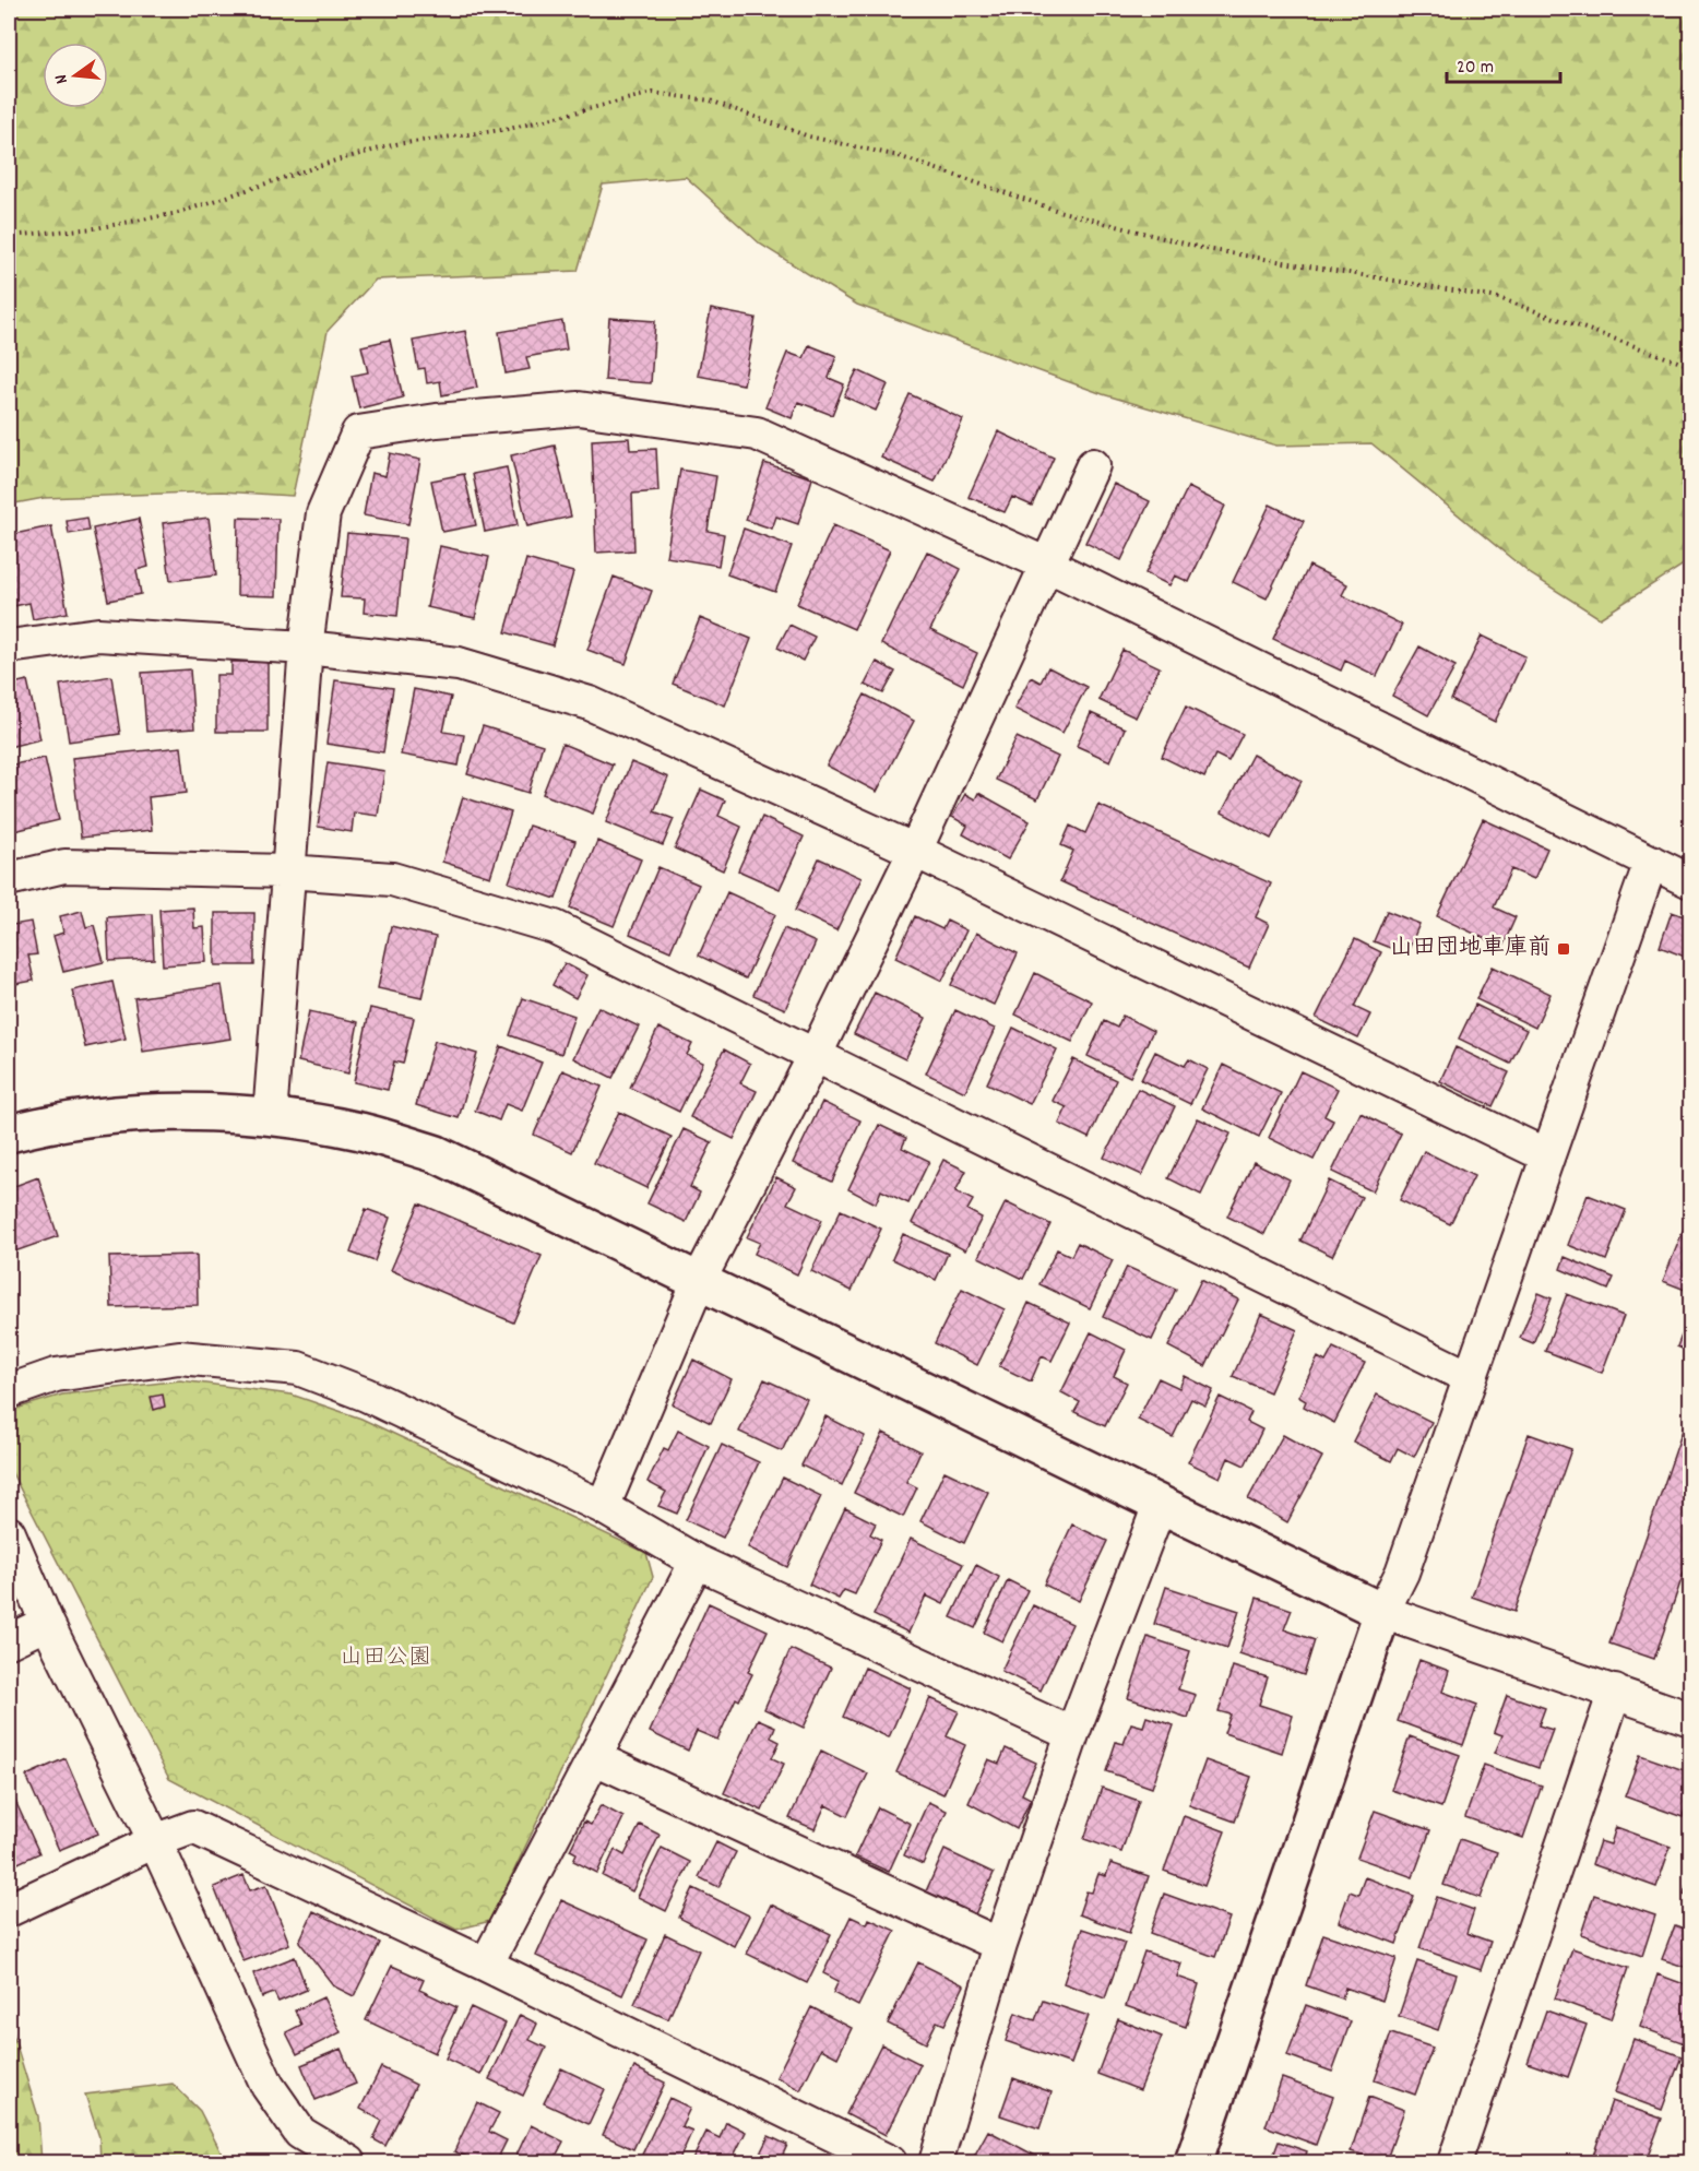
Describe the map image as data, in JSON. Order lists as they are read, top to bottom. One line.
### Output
{"parks":["山田公園"],"places":{"transit":["山田団地車庫前"]},"scale_bar":"20 m","north":"left"}
